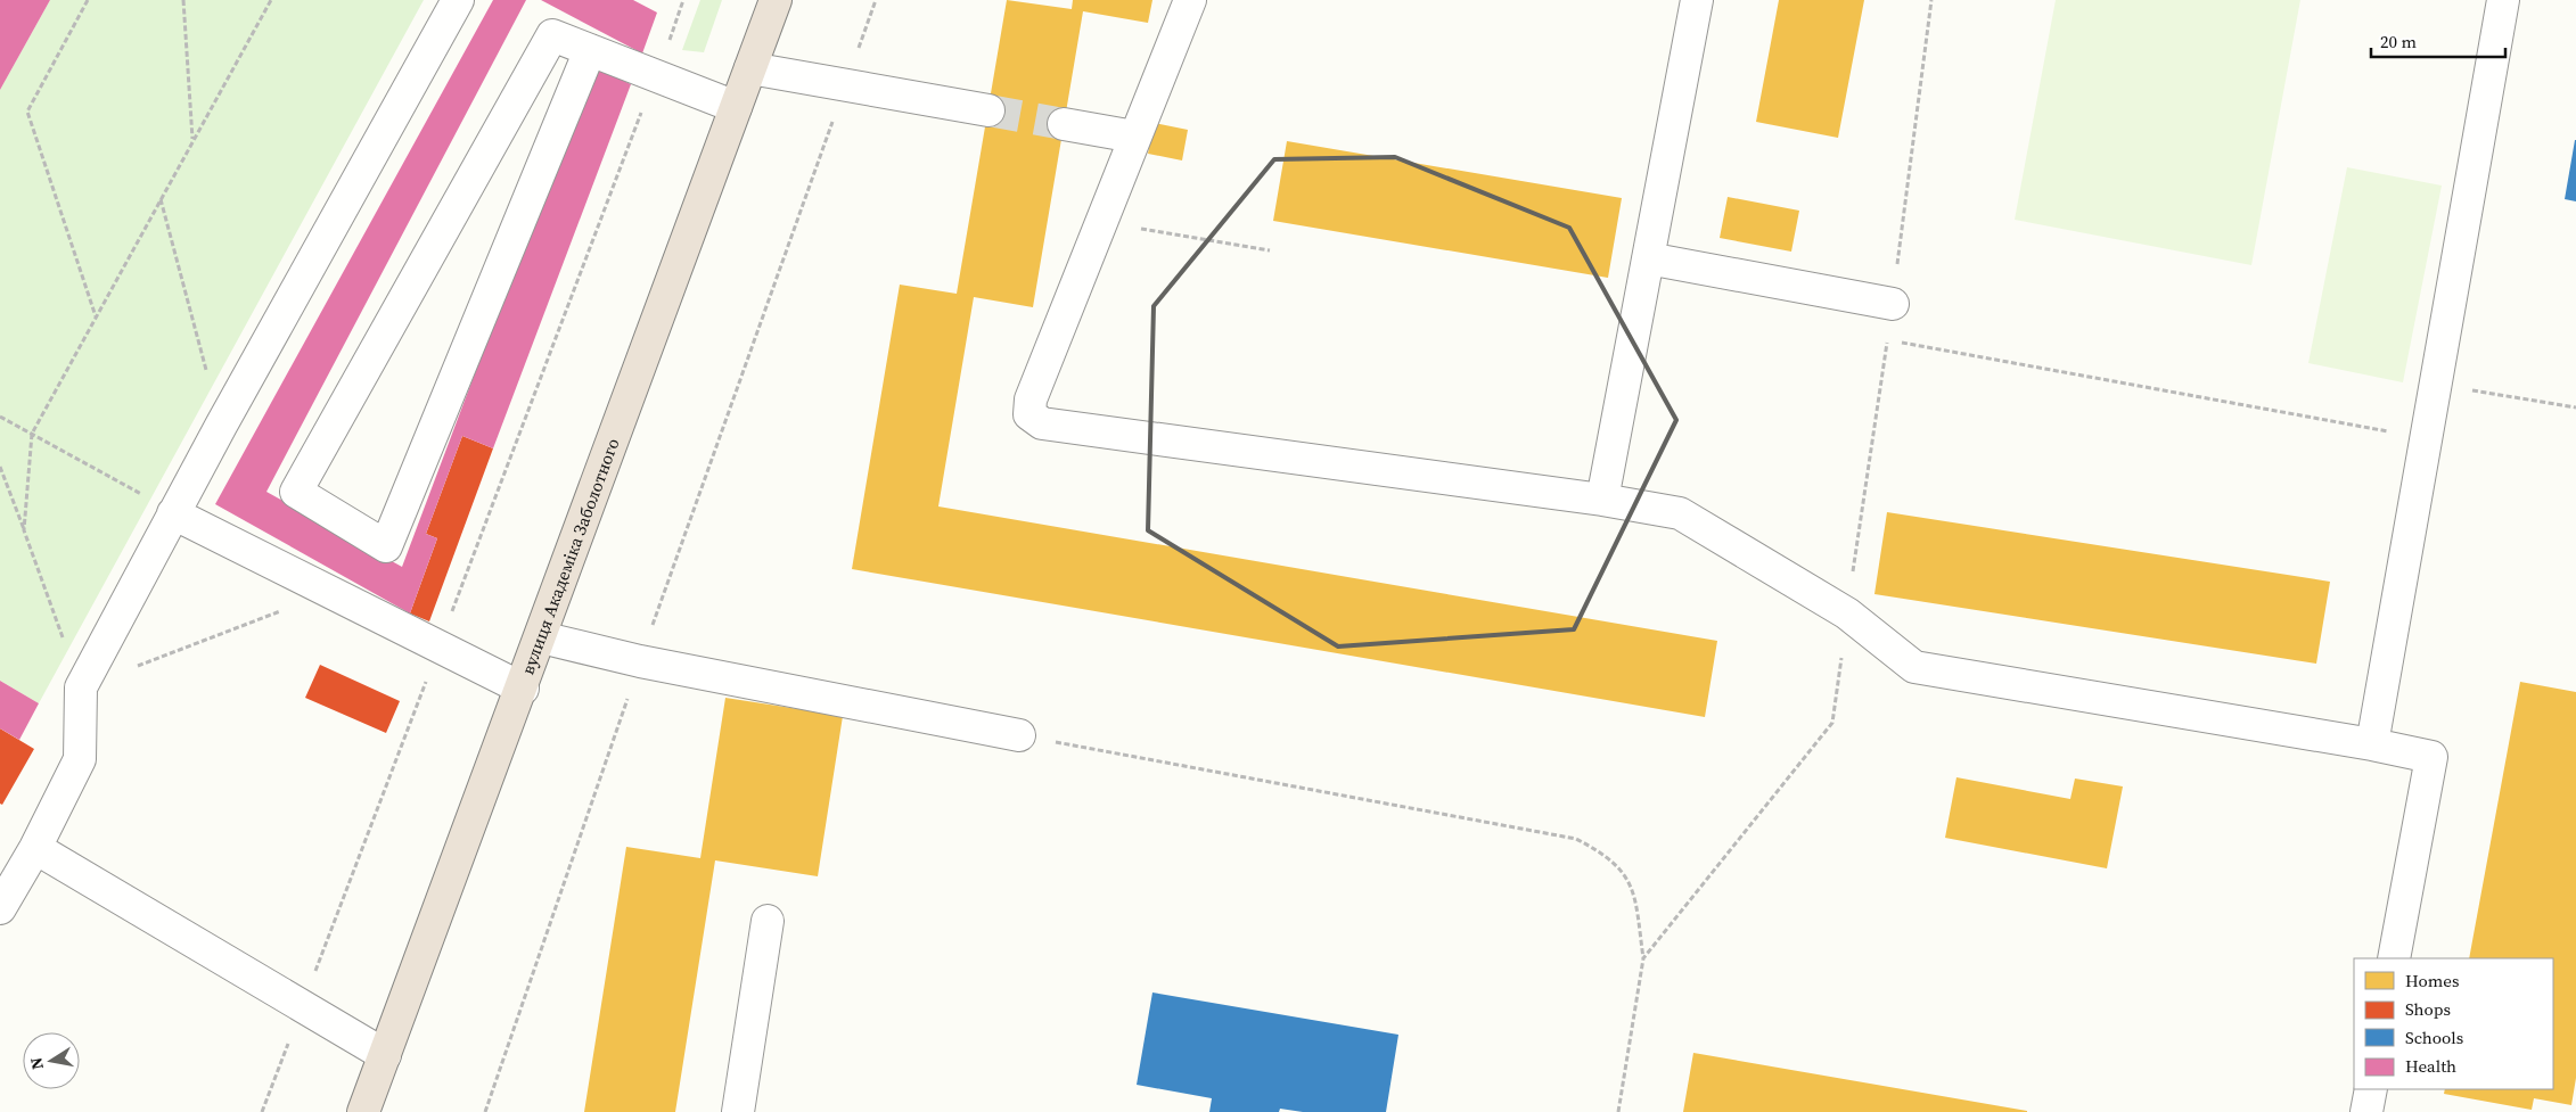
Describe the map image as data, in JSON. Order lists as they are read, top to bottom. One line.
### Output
{"streets":{"highway":["вулиця Академіка Заболотного"]},"legend":["Homes","Shops","Schools","Health"],"scale_bar":"20 m","north":"left"}
